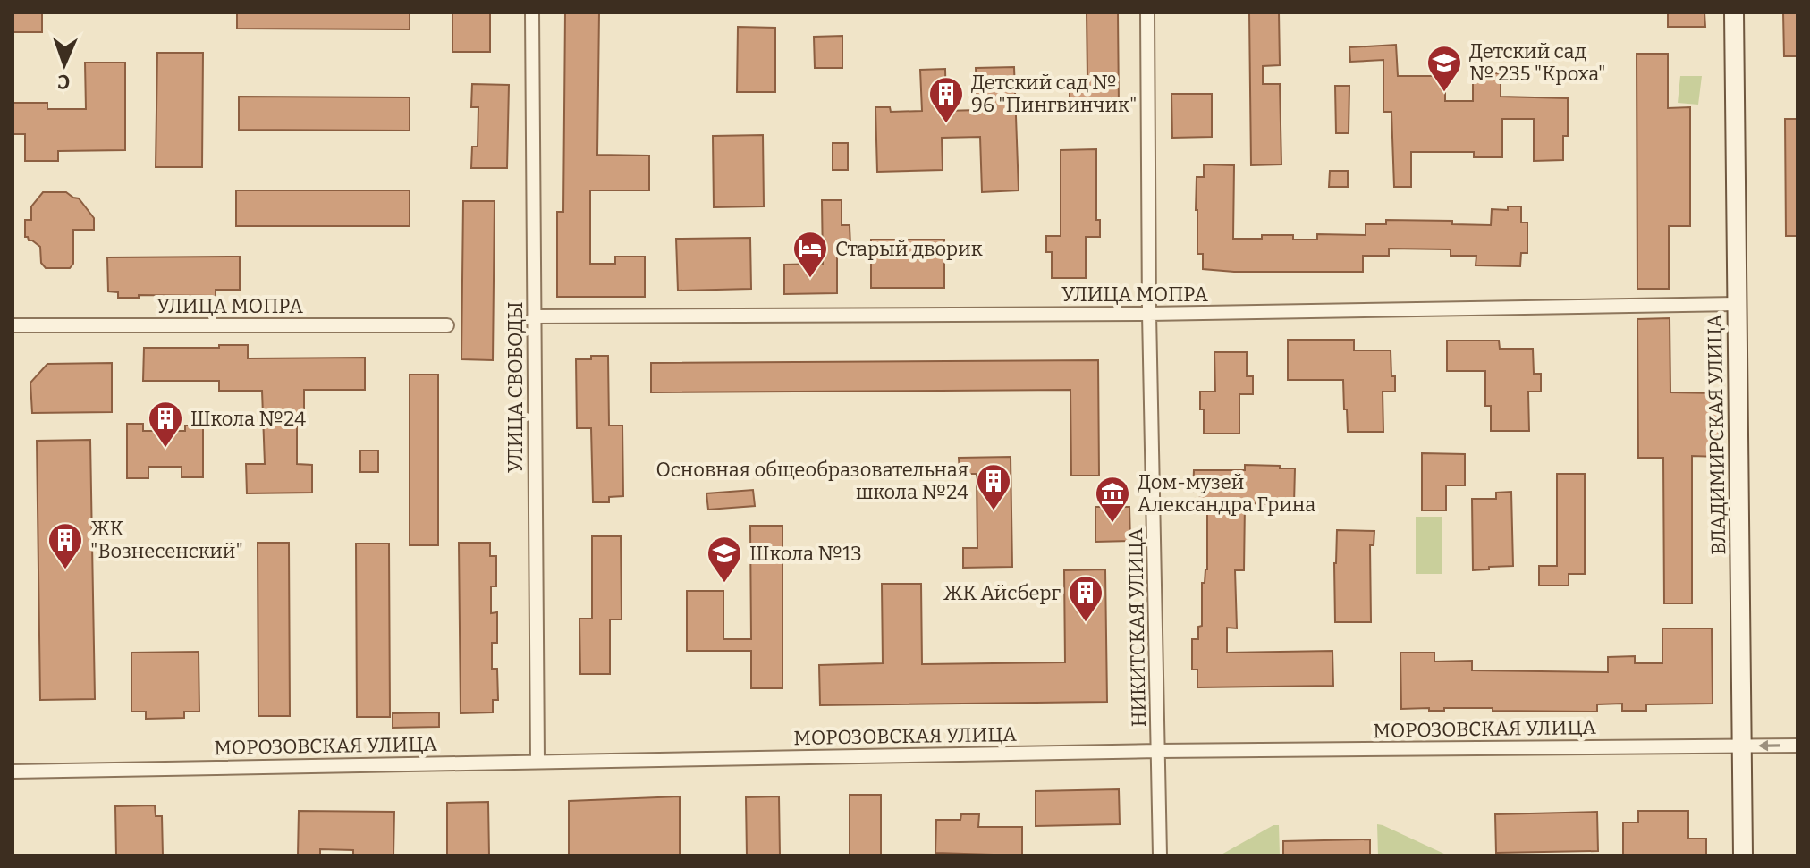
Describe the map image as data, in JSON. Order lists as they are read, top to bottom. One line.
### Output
{"streets":{"main road":["ВЛАДИМИРСКАЯ УЛИЦА"],"street":["УЛИЦА МОПРА","УЛИЦА СВОБОДЫ","НИКИТСКАЯ УЛИЦА","МОРОЗОВСКАЯ УЛИЦА"]},"crossings":[["УЛИЦА МОПРА","УЛИЦА СВОБОДЫ"],["УЛИЦА МОПРА","ВЛАДИМИРСКАЯ УЛИЦА"],["УЛИЦА МОПРА","НИКИТСКАЯ УЛИЦА"],["УЛИЦА СВОБОДЫ","МОРОЗОВСКАЯ УЛИЦА"],["ВЛАДИМИРСКАЯ УЛИЦА","МОРОЗОВСКАЯ УЛИЦА"],["НИКИТСКАЯ УЛИЦА","МОРОЗОВСКАЯ УЛИЦА"]],"places":{"school or university":["Детский сад № 235 \"Кроха\"","Школа №13"],"building":["Детский сад № 96 \"Пингвинчик\"","Школа №24","Основная общеобразовательная школа №24","ЖК \"Вознесенский\"","ЖК Айсберг"],"hotel":["Старый дворик"],"museum":["Дом-музей Александра Грина"]},"north":"bottom"}
